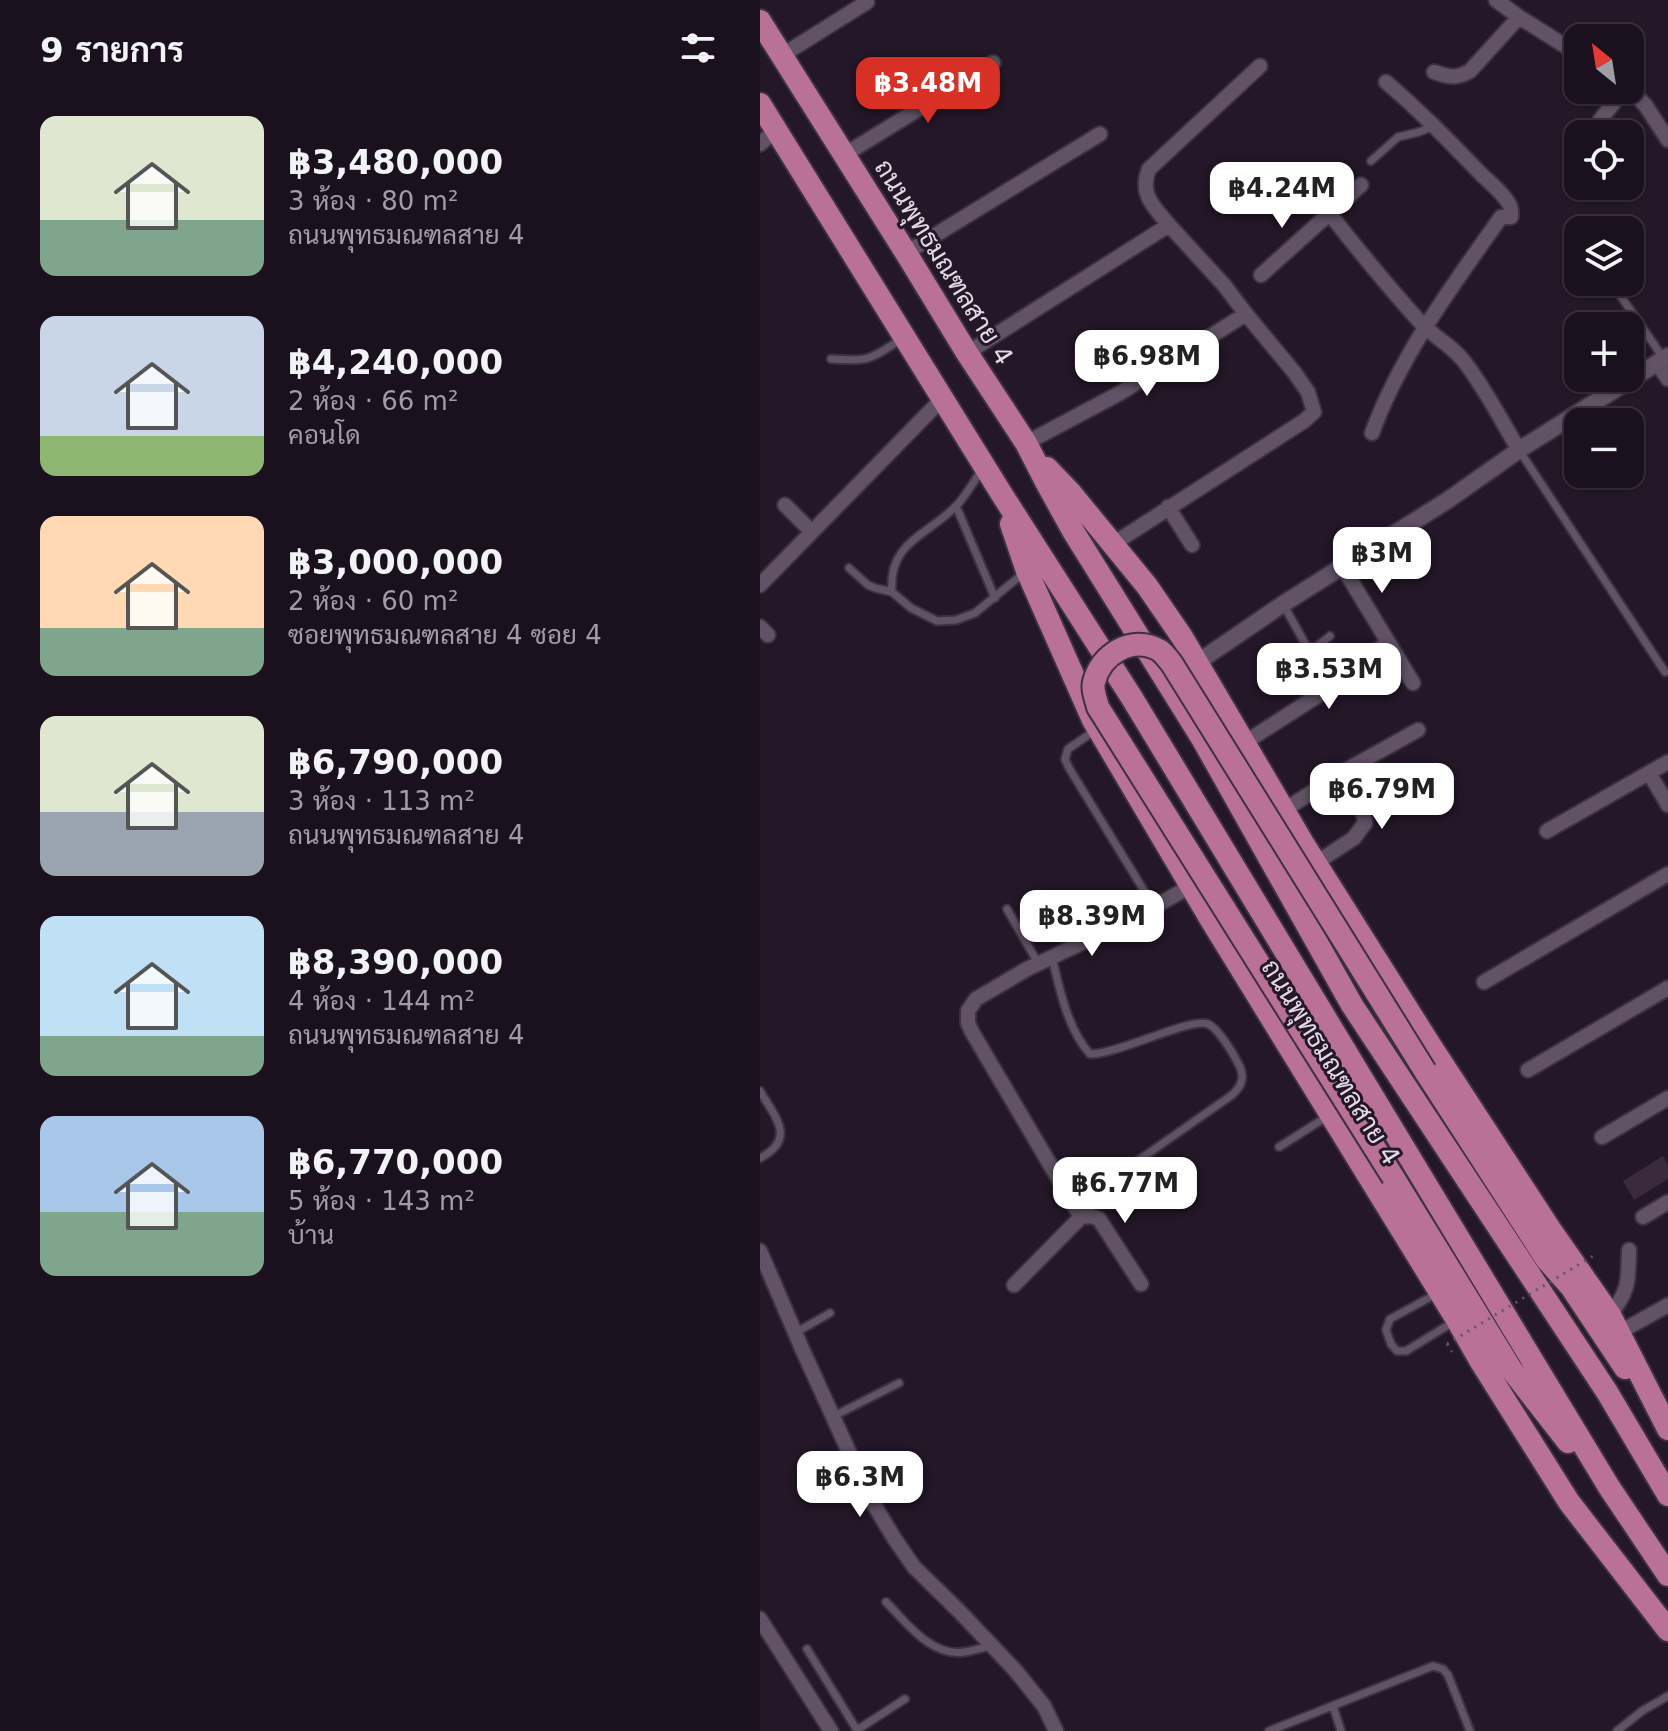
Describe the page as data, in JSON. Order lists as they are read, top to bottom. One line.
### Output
{"streets":{"main road":["ถนนพุทธมณฑลสาย 4"]},"north":"top left","page":{"heading":"9 รายการ","map_buttons":["+","−"],"price":["฿3.48M","฿4.24M","฿6.98M","฿3M","฿3.53M","฿6.79M","฿8.39M","฿6.77M","฿6.3M"],"list":[{"name":"฿3,480,000","note":"3 ห้อง · 80 m² · ถนนพุทธมณฑลสาย 4"},{"name":"฿4,240,000","note":"2 ห้อง · 66 m² · คอนโด"},{"name":"฿3,000,000","note":"2 ห้อง · 60 m² · ซอยพุทธมณฑลสาย 4 ซอย 4"},{"name":"฿6,790,000","note":"3 ห้อง · 113 m² · ถนนพุทธมณฑลสาย 4"},{"name":"฿8,390,000","note":"4 ห้อง · 144 m² · ถนนพุทธมณฑลสาย 4"},{"name":"฿6,770,000","note":"5 ห้อง · 143 m² · บ้าน"}]}}
